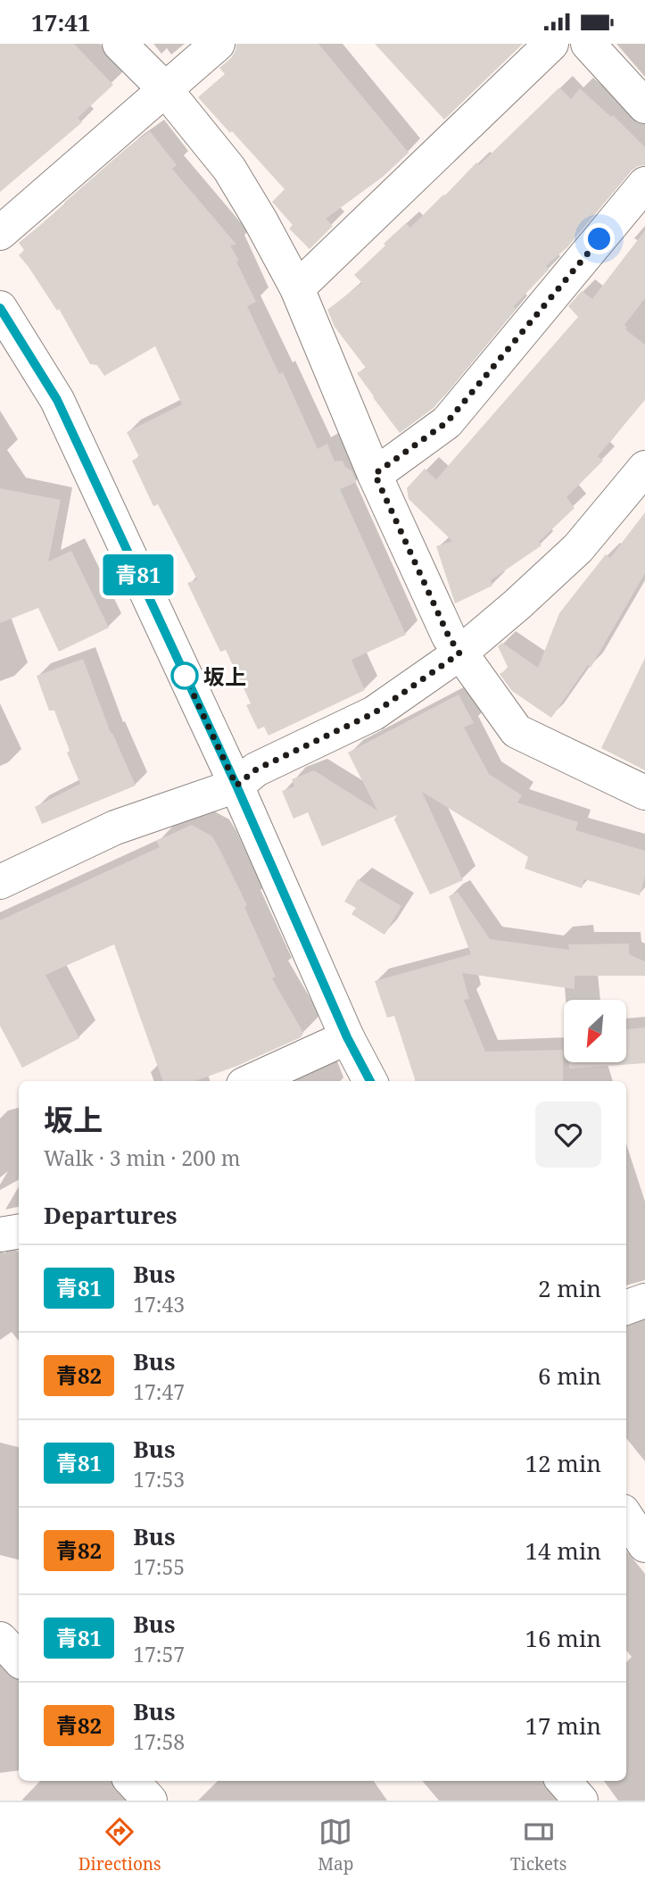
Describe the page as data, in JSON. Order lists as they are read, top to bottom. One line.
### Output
{"places":["坂上"],"lines":["bus line 青81"],"north":"bottom left","page":{"status":"17:41","on_map":"青81","heading":[["坂上","Walk · 3 min · 200 m"],"Departures"],"list":[{"mark":"青81","name":"Bus","note":"17:43","value":"2 min"},{"mark":"青82","name":"Bus","note":"17:47","value":"6 min"},{"mark":"青81","name":"Bus","note":"17:53","value":"12 min"},{"mark":"青82","name":"Bus","note":"17:55","value":"14 min"},{"mark":"青81","name":"Bus","note":"17:57","value":"16 min"},{"mark":"青82","name":"Bus","note":"17:58","value":"17 min"}],"tabs":["Directions","Map","Tickets"]}}
